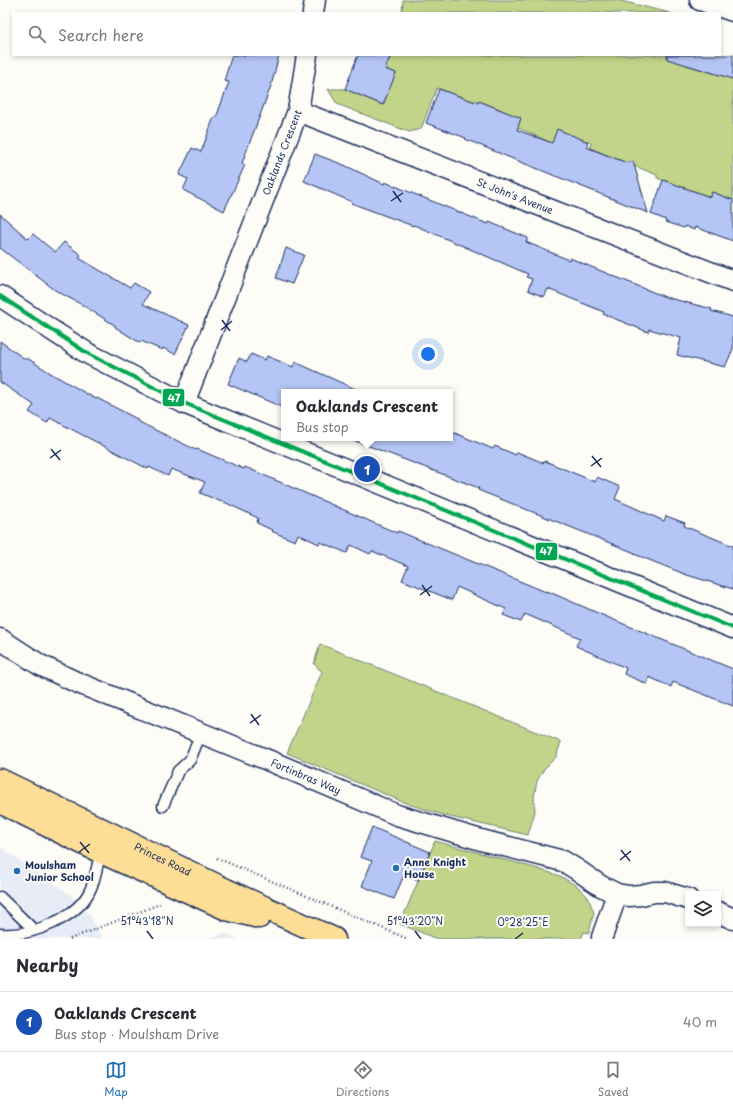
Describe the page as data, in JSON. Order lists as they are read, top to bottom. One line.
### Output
{"streets":{"main road":["Princes Road"],"street":["Oaklands Crescent","St John's Avenue","Fortinbras Way"]},"crossings":[["Oaklands Crescent","St John's Avenue"]],"places":["Anne Knight House","Moulsham Junior School"],"lines":["transit line 47"],"page":{"search":"Search here","popup":["Oaklands Crescent","Bus stop"],"pins":"1","heading":"Nearby","list":[{"mark":"1","name":"Oaklands Crescent","note":"Bus stop · Moulsham Drive","value":"40 m"}],"nav":["Map","Directions","Saved"]},"coordinates":["51°43'18\"N","51°43'20\"N","0°28'25\"E"]}
